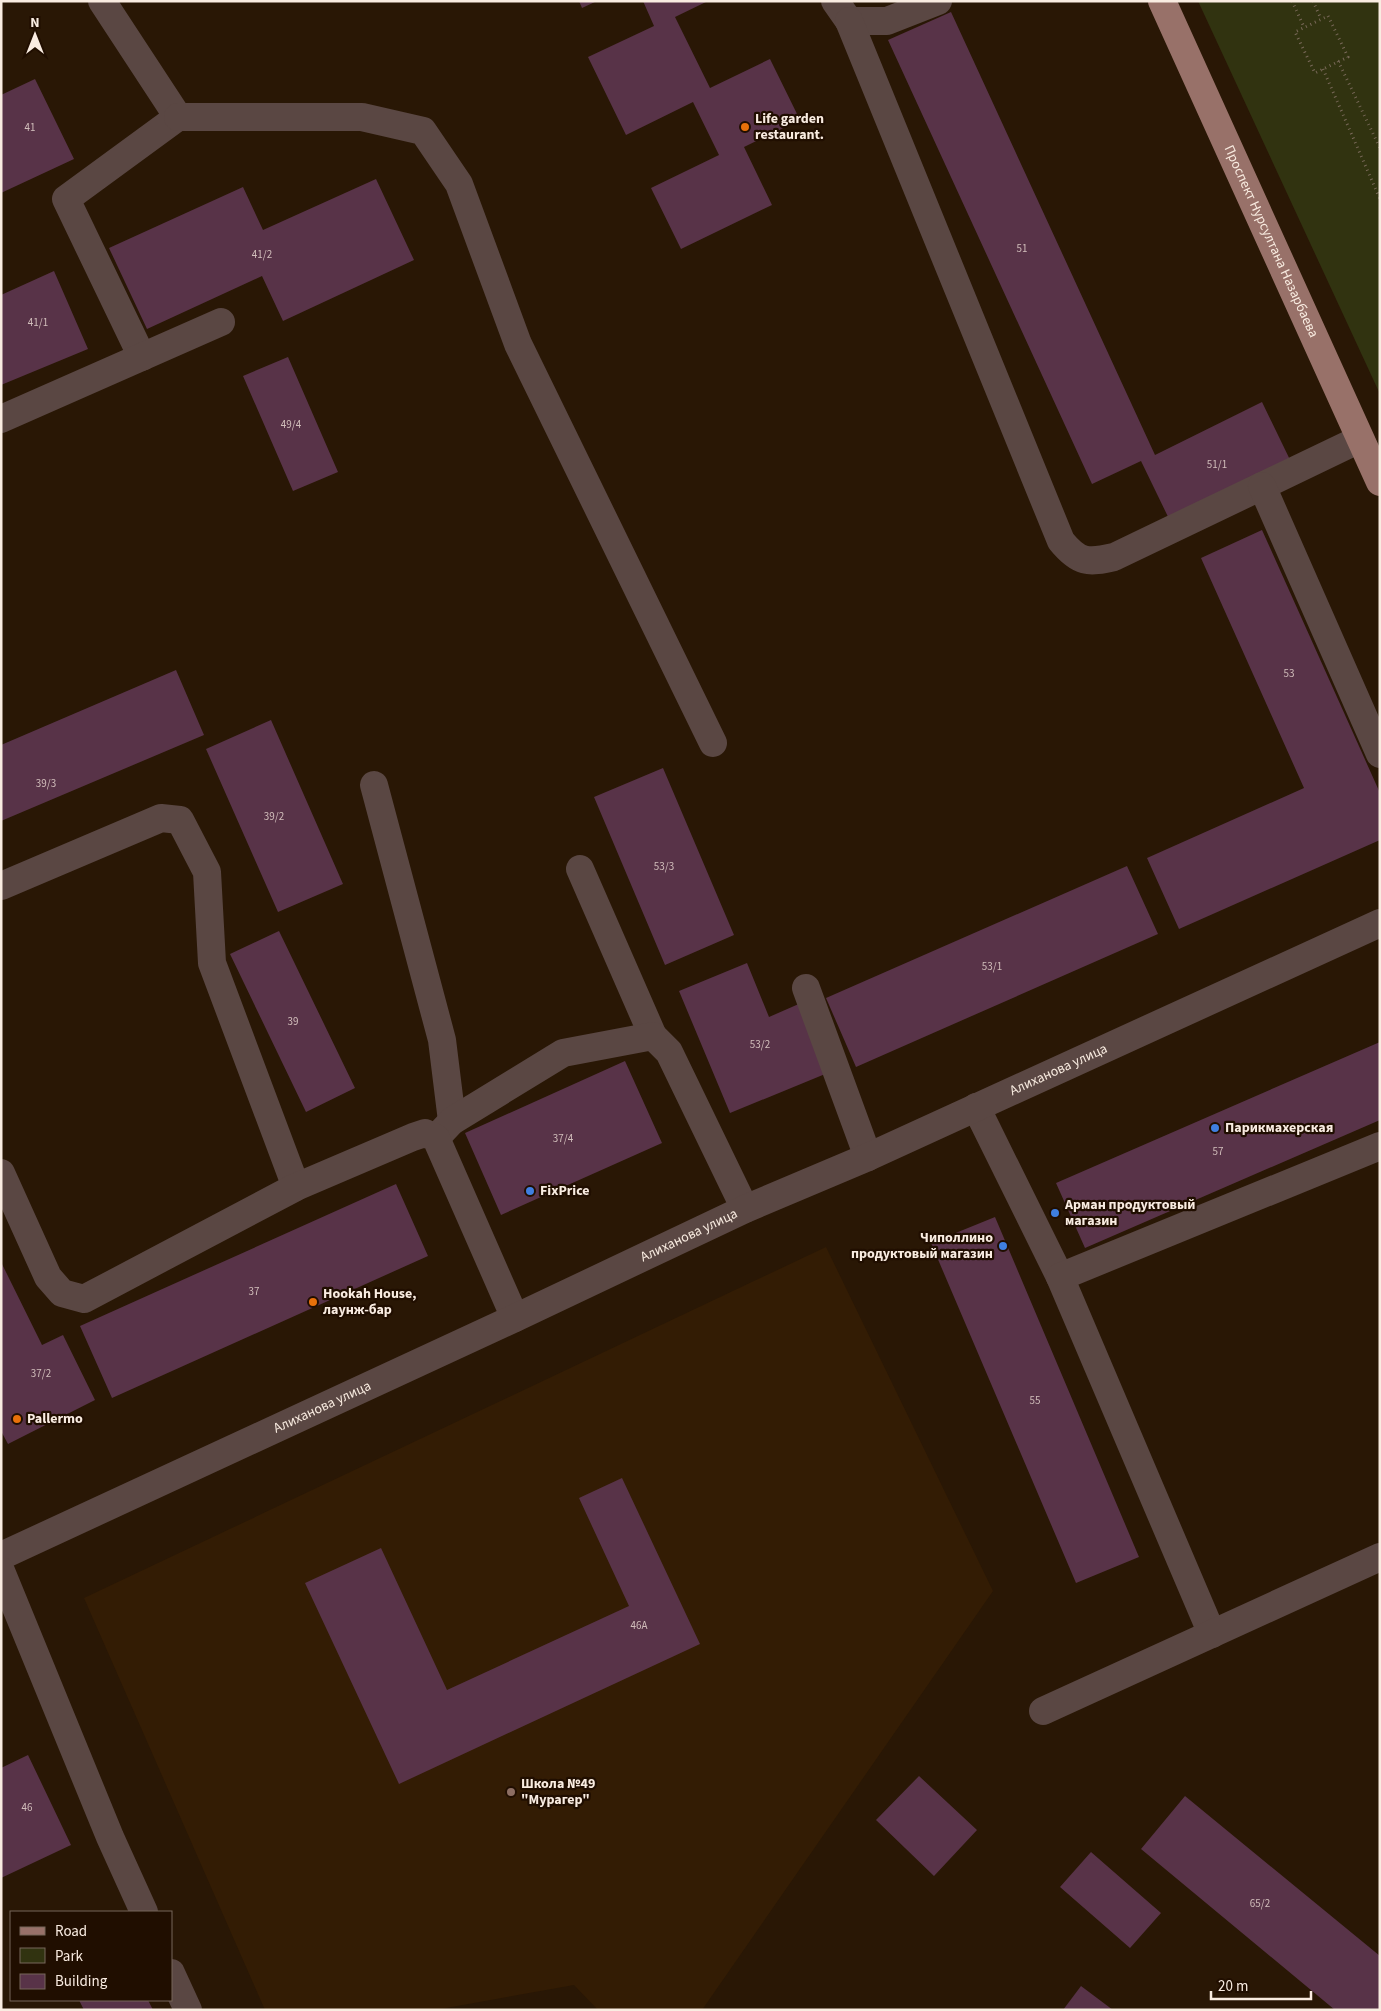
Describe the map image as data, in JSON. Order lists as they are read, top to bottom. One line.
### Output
{"streets":{"main road":["Проспект Нурсултана Назарбаева"],"street":["Алиханова улица"]},"places":["Life garden restaurant.","Парикмахерская","FixPrice","Арман продуктовый магазин","Чиполлино продуктовый магазин","Hookah House, лаунж-бар","Pallermo","Школа №49 \"Мурагер\""],"house_numbers":["41","51","41/2","41/1","49/4","51/1","53","39/3","39/2","53/3","53/1","39","53/2","37/4","57","37","37/2","55","46А","46","65/2"],"legend":["Road","Park","Building"],"scale_bar":"20 m","north":"top"}
